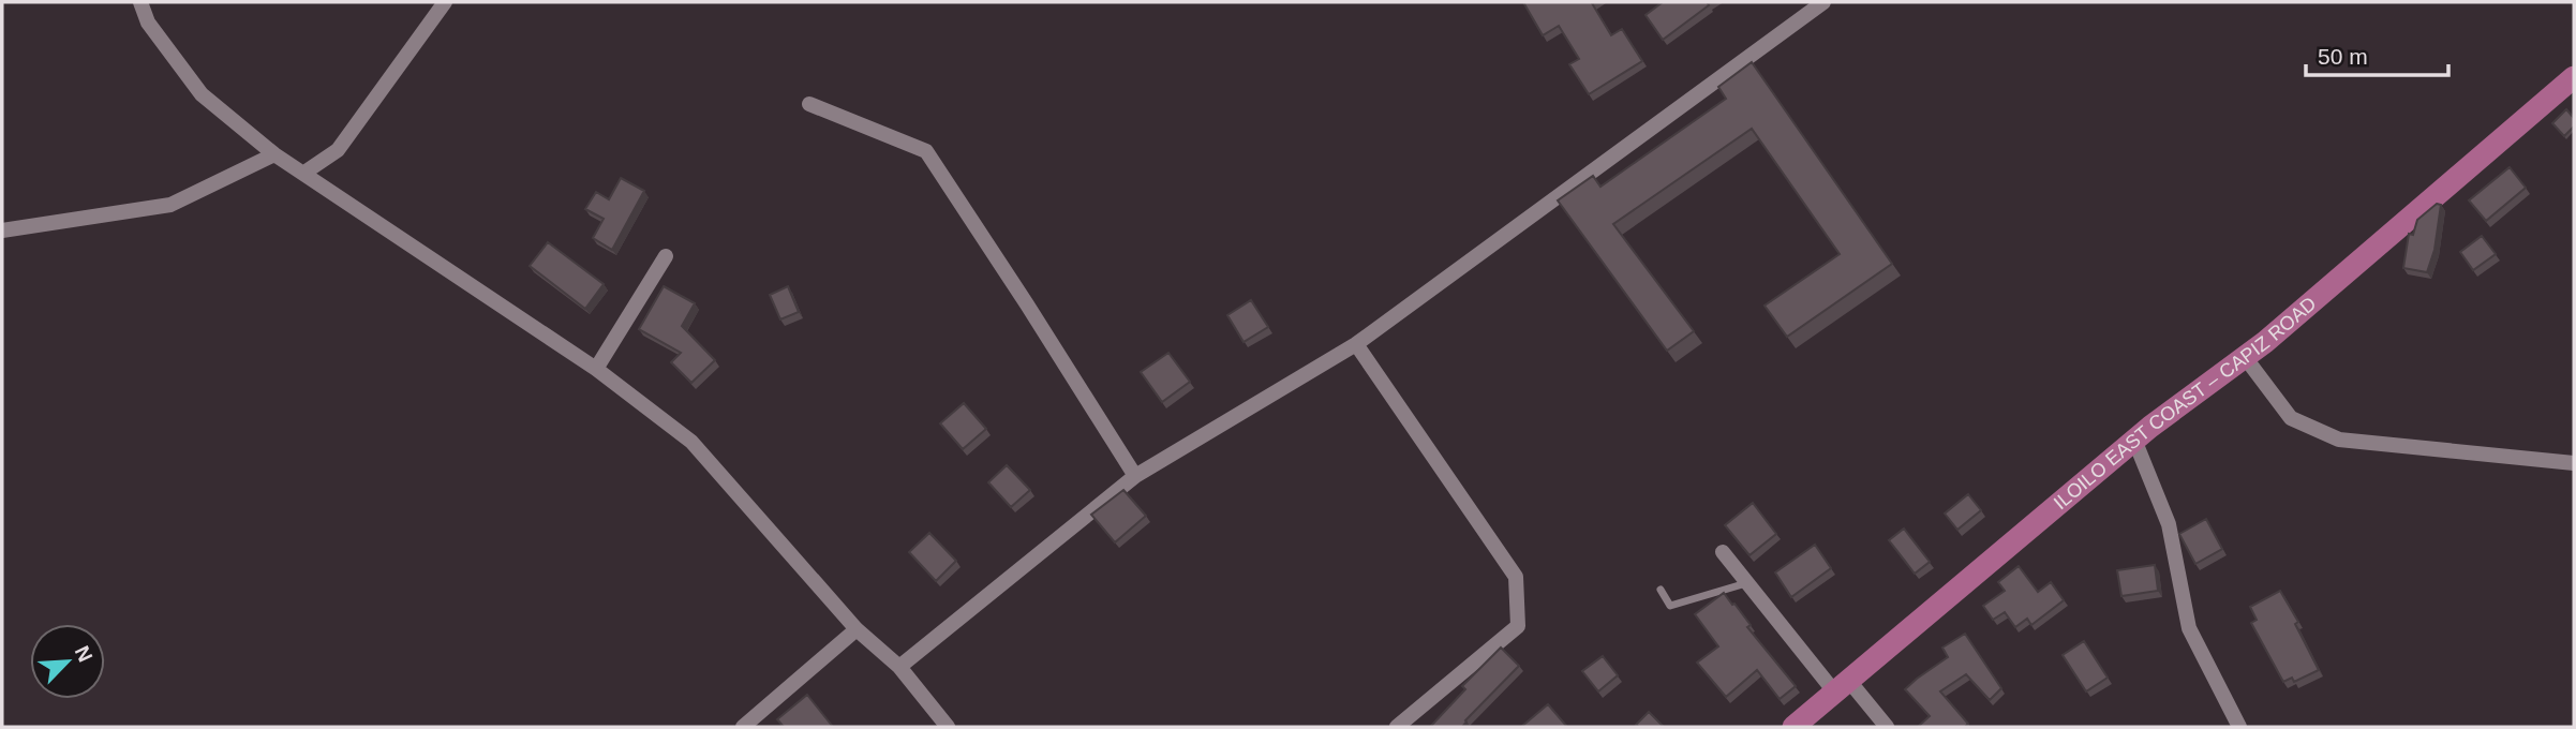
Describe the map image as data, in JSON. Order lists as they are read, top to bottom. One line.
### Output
{"streets":{"main road":["ILOILO EAST COAST – CAPIZ ROAD"]},"scale_bar":"50 m","north":"top right"}
